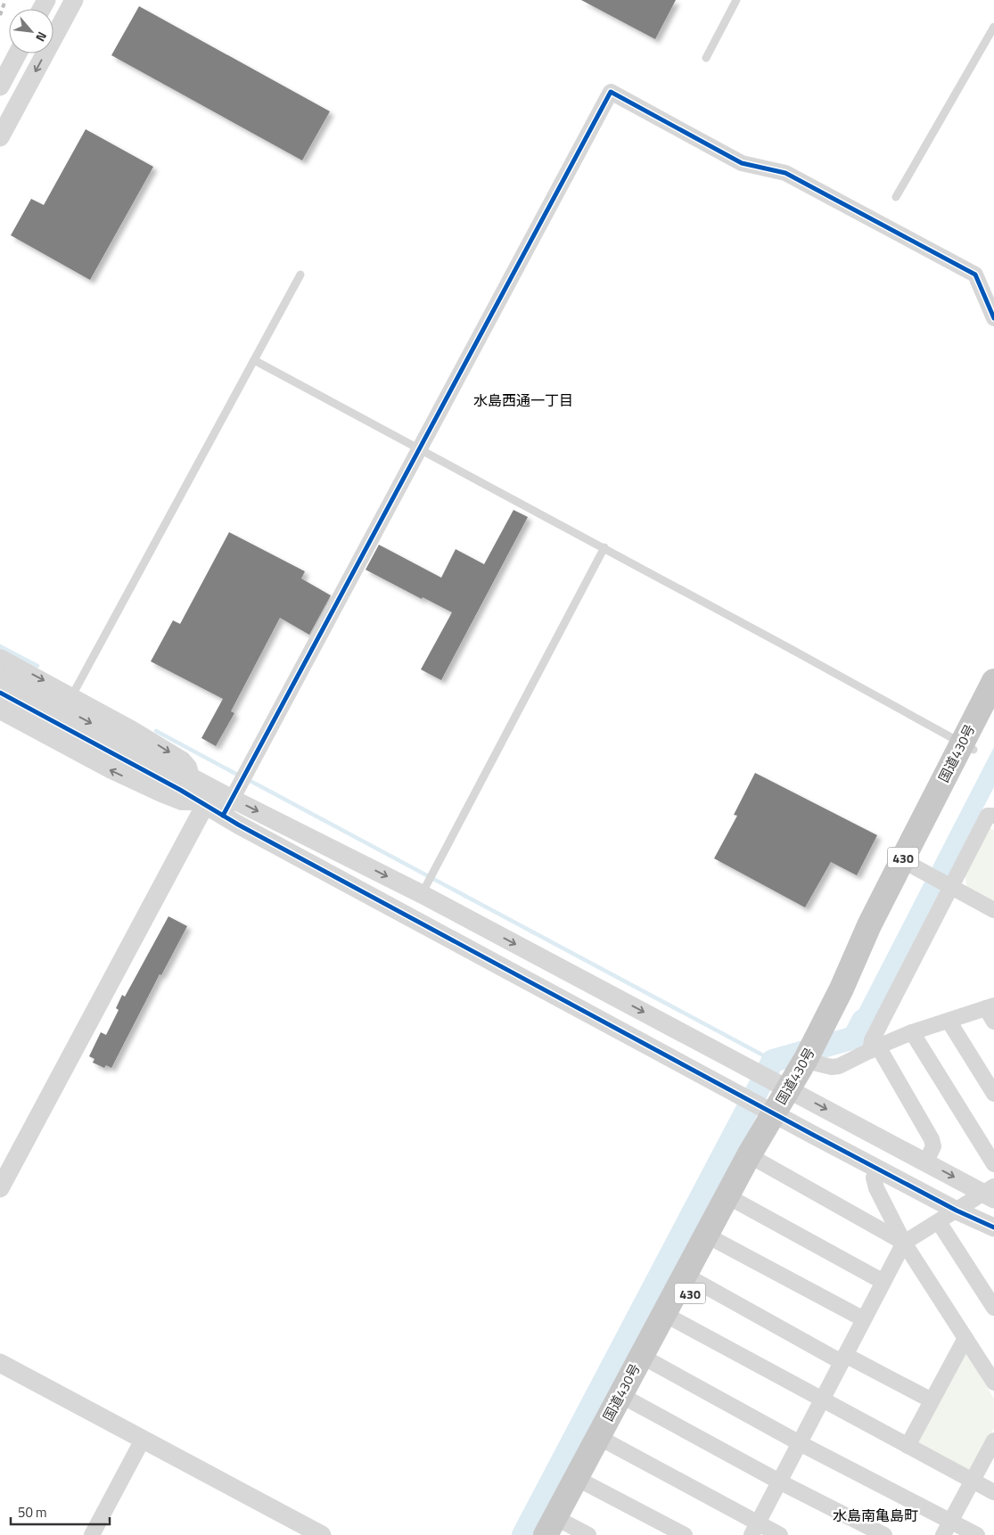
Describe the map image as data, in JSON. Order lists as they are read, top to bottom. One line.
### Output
{"streets":{"highway":["国道430号","430"]},"districts":["水島西通一丁目","水島南亀島町"],"scale_bar":"50 m","north":"bottom right"}
